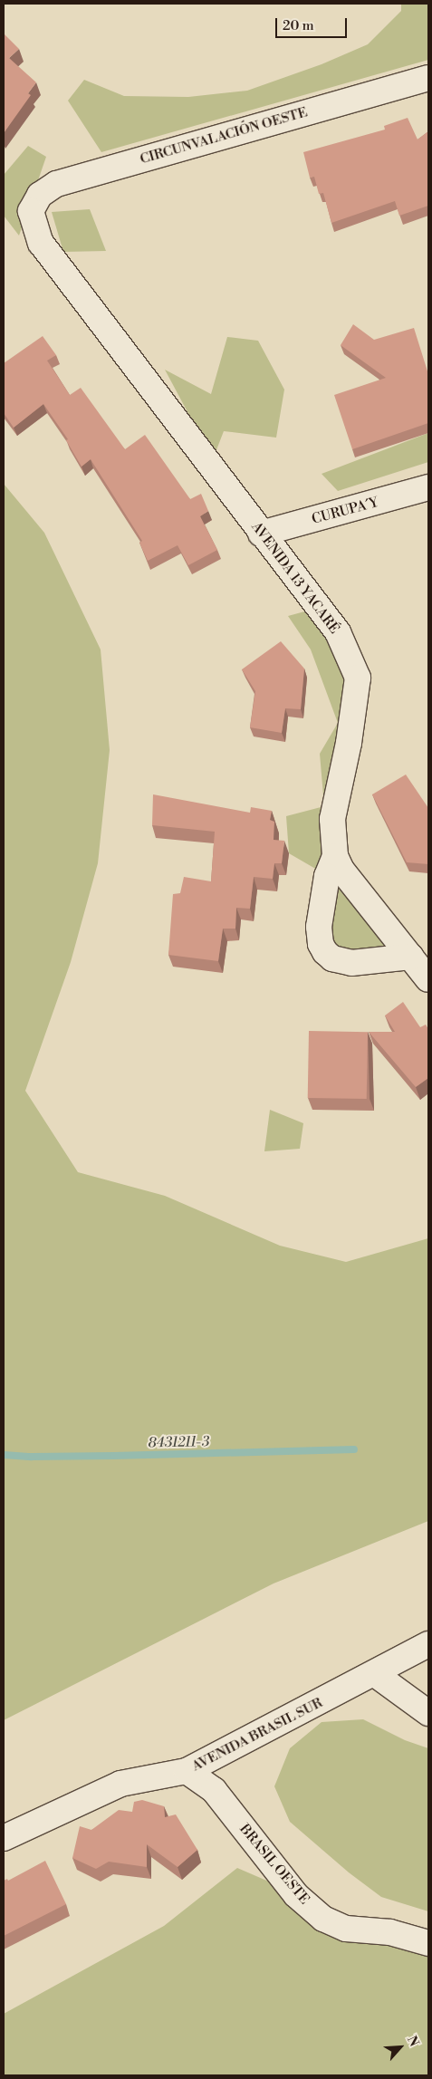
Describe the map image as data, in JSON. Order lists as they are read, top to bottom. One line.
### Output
{"streets":{"street":["CIRCUNVALACIÓN OESTE","CURUPA´Y","AVENIDA 13 YACARÉ","AVENIDA BRASIL SUR","BRASIL OESTE"]},"crossings":[["CIRCUNVALACIÓN OESTE","AVENIDA 13 YACARÉ"],["CURUPA´Y","AVENIDA 13 YACARÉ"],["AVENIDA BRASIL SUR","BRASIL OESTE"]],"water":["8431211-3"],"scale_bar":"20 m","north":"top right"}
